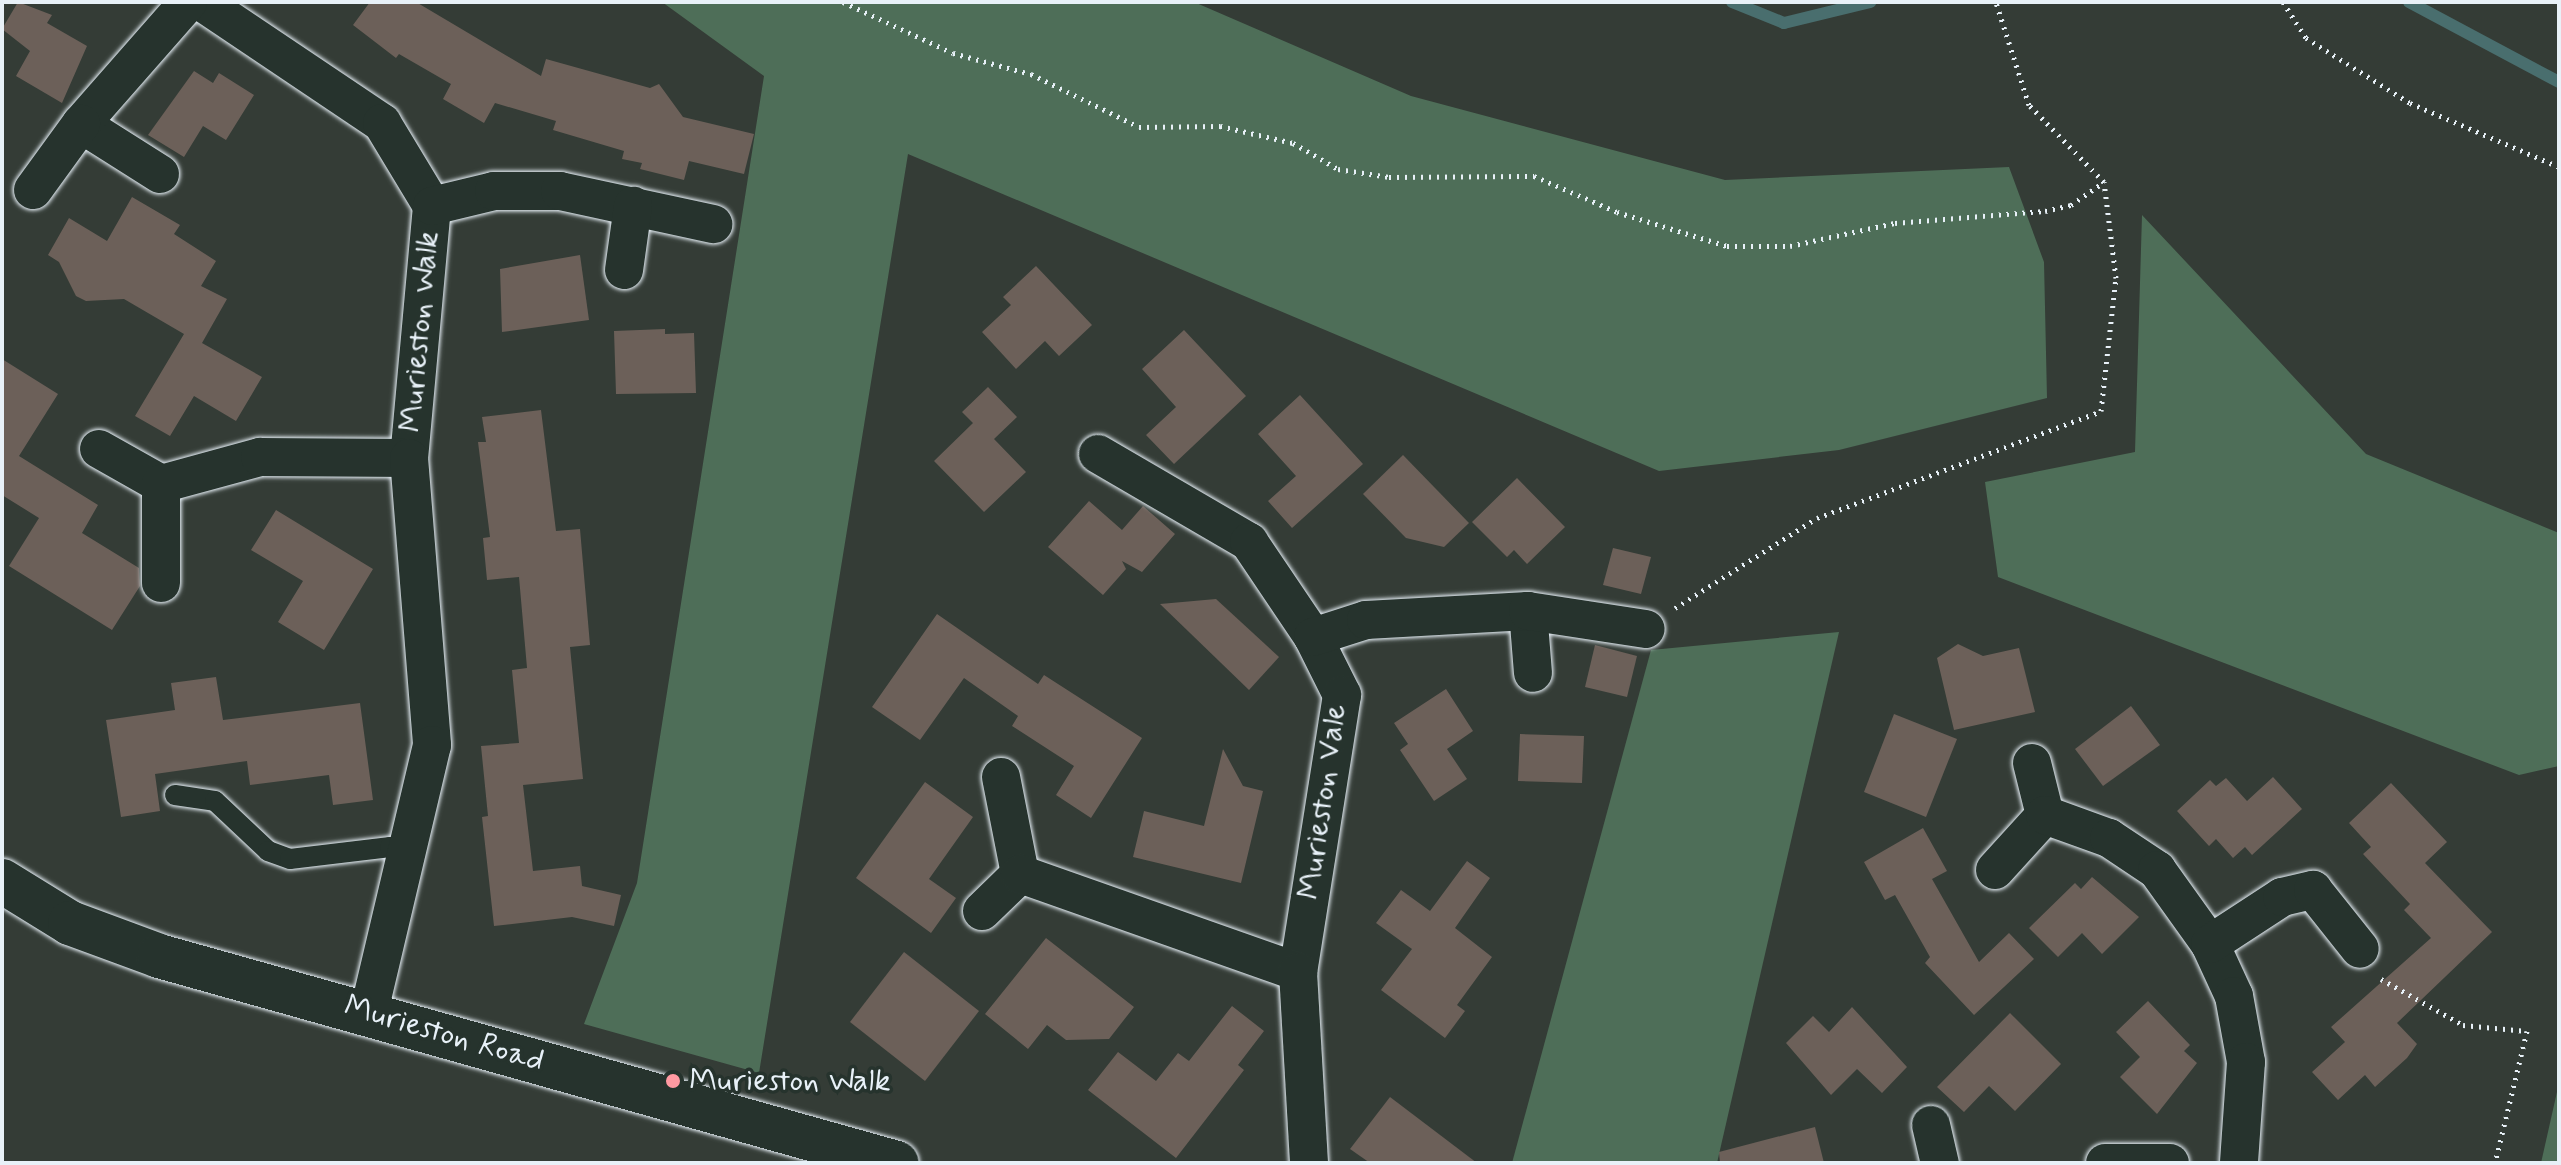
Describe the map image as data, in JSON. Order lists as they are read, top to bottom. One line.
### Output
{"streets":{"street":["Murieston Walk","Murieston Vale","Murieston Road"]},"crossings":[["Murieston Walk","Murieston Road"]],"places":["Murieston Walk"]}
